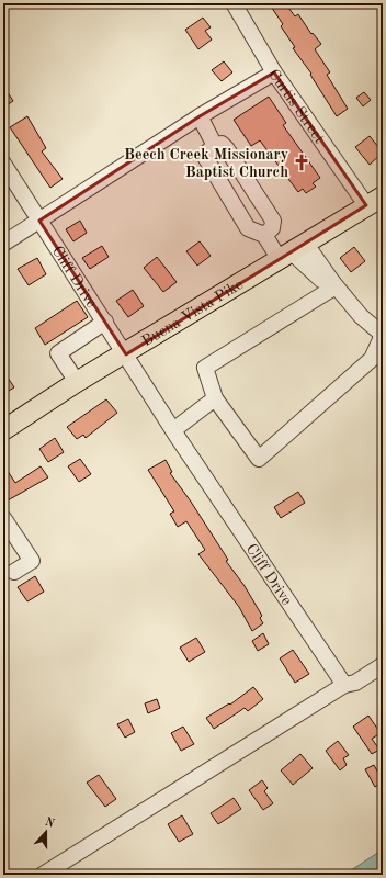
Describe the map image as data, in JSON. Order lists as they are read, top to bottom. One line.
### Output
{"streets":{"main road":["Buena Vista Pike"],"street":["Curtis Street","Cliff Drive"]},"crossings":[["Curtis Street","Buena Vista Pike"],["Cliff Drive","Buena Vista Pike"]],"places":{"church":["Beech Creek Missionary Baptist Church"]},"north":"top"}
